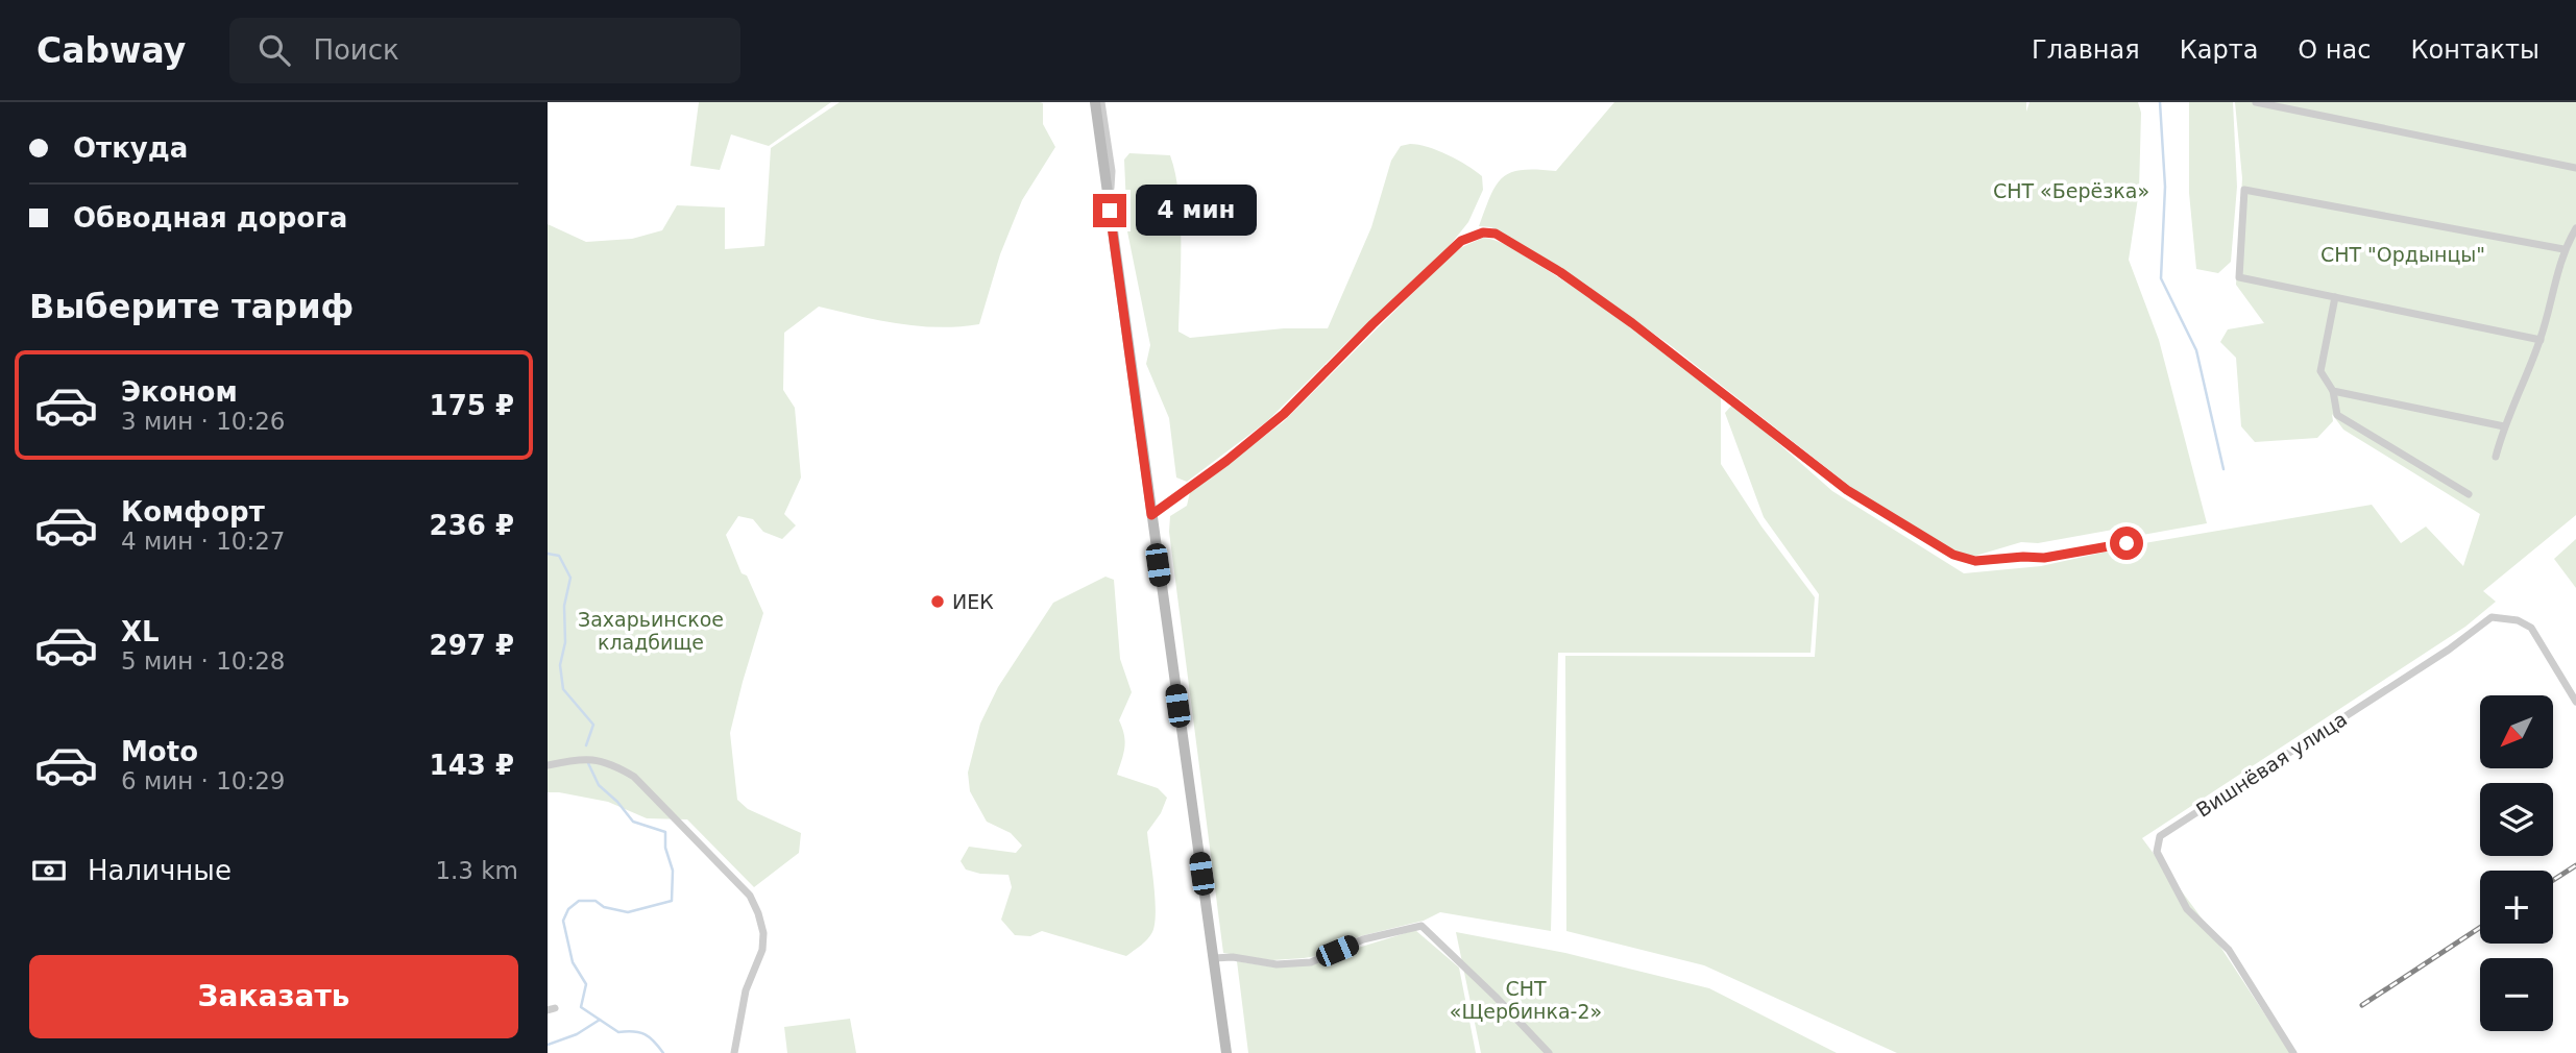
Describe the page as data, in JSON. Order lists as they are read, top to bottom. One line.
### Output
{"streets":{"street":["Вишнёвая улица"]},"parks":["СНТ «Берёзка»","СНТ \"Ордынцы\"","Захарьинское кладбище","СНТ «Щербинка-2»"],"places":["ИЕК"],"north":"bottom left","page":{"header":"Cabway","search":"Поиск","nav":["Главная","Карта","О нас","Контакты"],"banner":["Откуда","Обводная дорога"],"bubble":"4 мин","heading":"Выберите тариф","list":[{"name":"Эконом","note":"3 мин · 10:26","value":"175 ₽"},{"name":"Комфорт","note":"4 мин · 10:27","value":"236 ₽"},{"name":"XL","note":"5 мин · 10:28","value":"297 ₽"},{"name":"Moto","note":"6 мин · 10:29","value":"143 ₽"}],"map_buttons":["+","−"],"pay":["Наличные","1.3 km"],"buttons":"Заказать"}}
